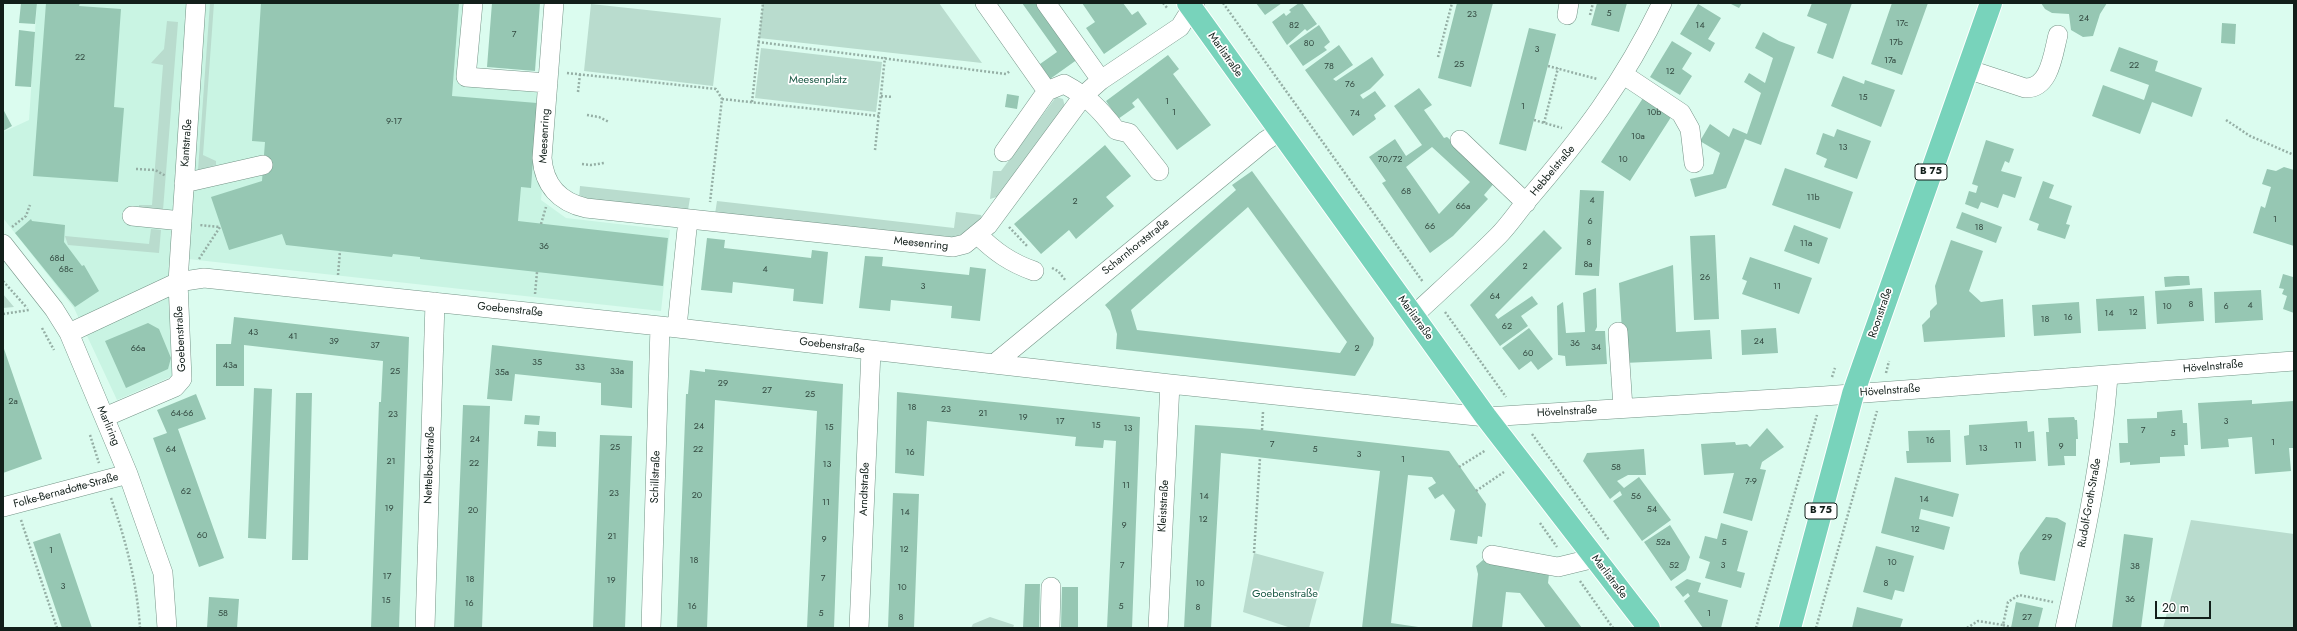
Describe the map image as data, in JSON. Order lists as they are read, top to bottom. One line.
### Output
{"streets":{"main road":["Marlistraße","B 75","Roonstraße"],"street":["Meesenring","Kantstraße","Hebbelstraße","Scharnhorststraße","Goebenstraße","Hövelnstraße","Marliring","Nettelbeckstraße","Schillstraße","Arndtstraße","Folke-Bernadotte-Straße","Rudolf-Groth-Straße","Kleiststraße"]},"crossings":[["Marlistraße","Meesenring"],["Marlistraße","Hebbelstraße"],["Marlistraße","Scharnhorststraße"],["Marlistraße","Goebenstraße"],["Marlistraße","Hövelnstraße"],["Kantstraße","Goebenstraße"],["Scharnhorststraße","Goebenstraße"],["Goebenstraße","Hövelnstraße"],["Goebenstraße","Marliring"],["Goebenstraße","Nettelbeckstraße"],["Goebenstraße","Schillstraße"],["Goebenstraße","Arndtstraße"],["Goebenstraße","Kleiststraße"],["Roonstraße","Hövelnstraße"],["Hövelnstraße","Rudolf-Groth-Straße"],["Marliring","Folke-Bernadotte-Straße"]],"parks":["Meesenplatz","Goebenstraße"],"house_numbers":["5","23","24","17c","82","14","7","17b","80","3","22","17a","25","22","78","12","76","15","1","1","1","10b","74","9-17","10a","13","70/72","10","68","11b","4","2","66a","1","6","66","18","8","11a","36","68d","8a","2","68c","4","26","3","11","64","8","4","10","6","12","14","16","18","62","43","41","39","24","36","37","34","66a","2","60","35","43a","33","25","33a","35a","29","27","25","2a","18","23","64-66","21","23","19","17","3","15","24","15","13","7","5","24","16","1","7","11","9","25","13","64","22","5","16","3","1","21","22","13","58","7-9","11","62","23","20","14","56","14","11","19","54","20","14","12","9","12","60","21","29","9","52a","5","12","1","18","10","7","52","3","38","17","7","18","19","10","8","3","10","36","15","16","16","5","8","58","5","1","8","27"],"scale_bar":"20 m"}
